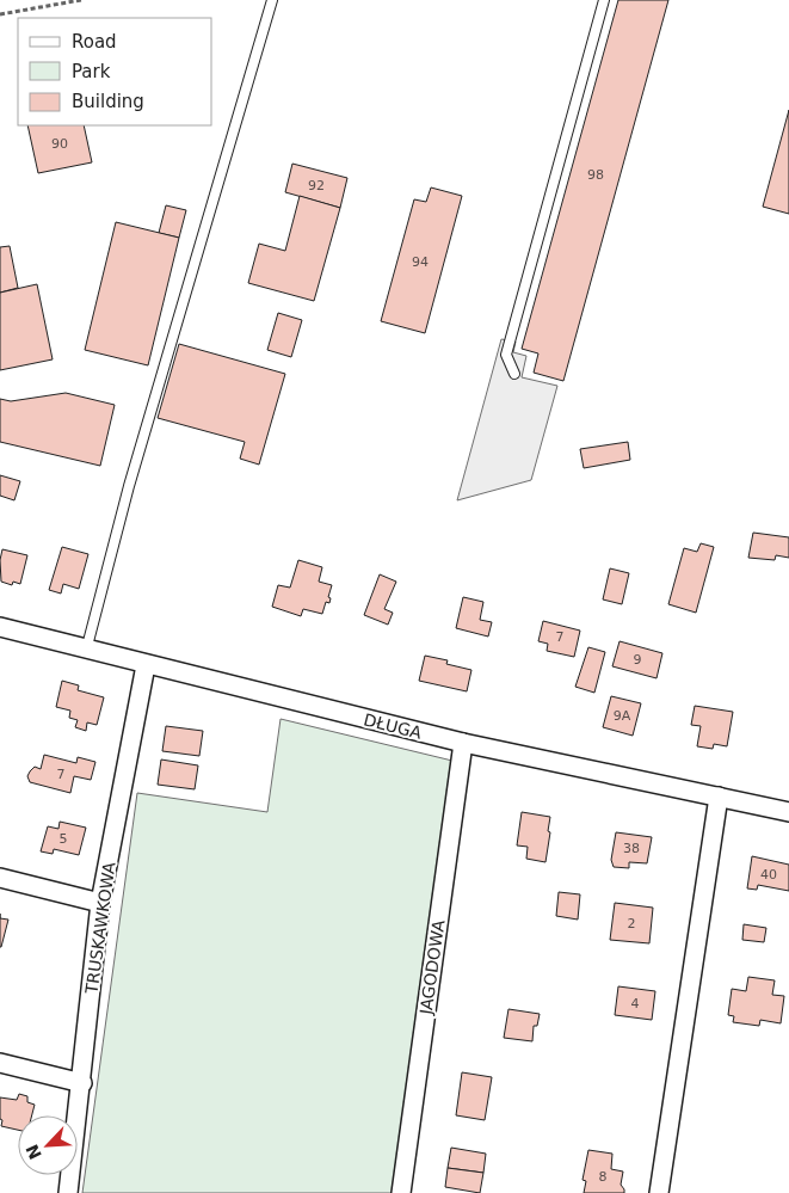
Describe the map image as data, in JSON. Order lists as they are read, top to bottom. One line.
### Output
{"streets":{"street":["DŁUGA","TRUSKAWKOWA","JAGODOWA"]},"crossings":[["DŁUGA","TRUSKAWKOWA"],["DŁUGA","JAGODOWA"]],"house_numbers":["90","98","92","94","7","9","9A","7","5","38","40","2","4","8"],"legend":["Road","Park","Building"],"north":"bottom left"}
